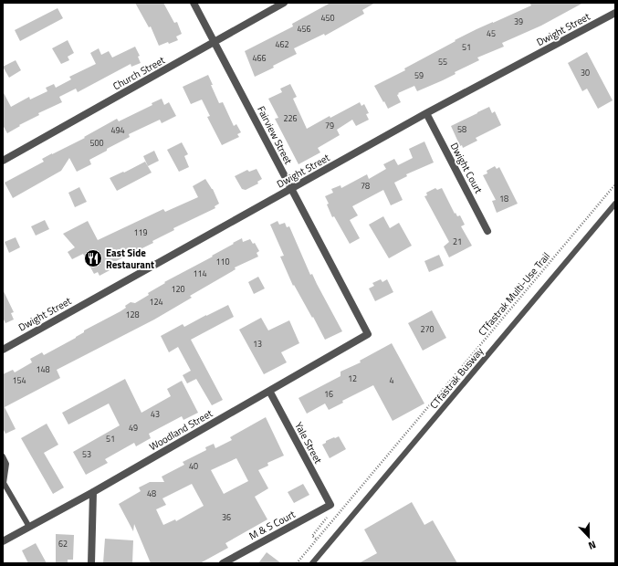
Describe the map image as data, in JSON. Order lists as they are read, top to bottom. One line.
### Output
{"streets":{"street":["Dwight Street","Church Street","Fairview Street","Dwight Court","Woodland Street","Yale Street","M & S Court"],"lane":["CTfastrak Busway"],"path":["CTfastrak Multi-Use Trail"]},"crossings":[["Dwight Street","Fairview Street"],["Dwight Street","Dwight Court"],["Church Street","Fairview Street"],["Fairview Street","Woodland Street"],["Woodland Street","Yale Street"],["Yale Street","M & S Court"]],"places":{"restaurant":["East Side Restaurant"]},"house_numbers":["450","39","456","45","462","51","466","55","30","59","226","79","58","494","500","78","18","119","21","110","114","120","124","128","270","13","148","12","154","4","16","43","49","51","53","40","48","36","62"],"north":"bottom"}
